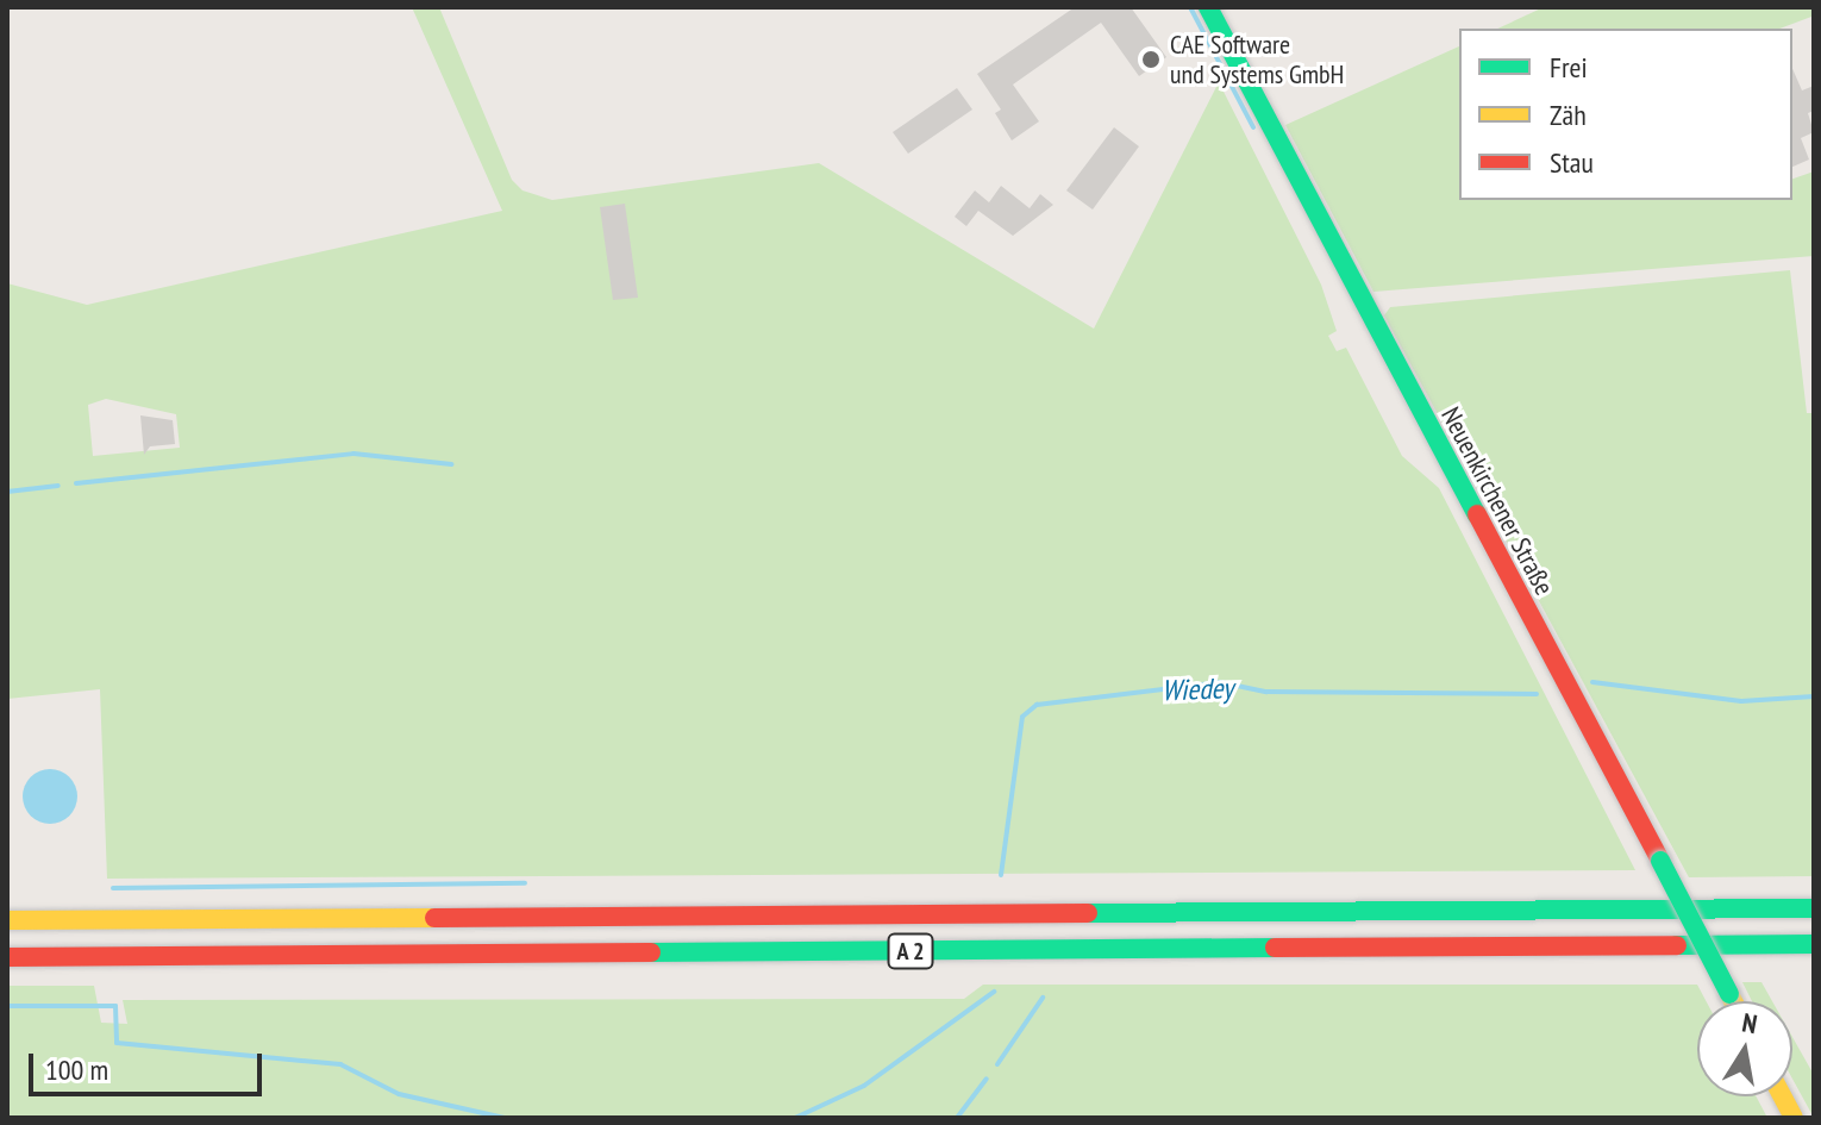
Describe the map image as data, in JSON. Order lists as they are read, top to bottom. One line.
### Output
{"streets":{"main road":["Neuenkirchener Straße","A 2"]},"water":["Wiedey"],"places":["CAE Software und Systems GmbH"],"legend":["Frei","Zäh","Stau"],"scale_bar":"100 m","north":"top"}
